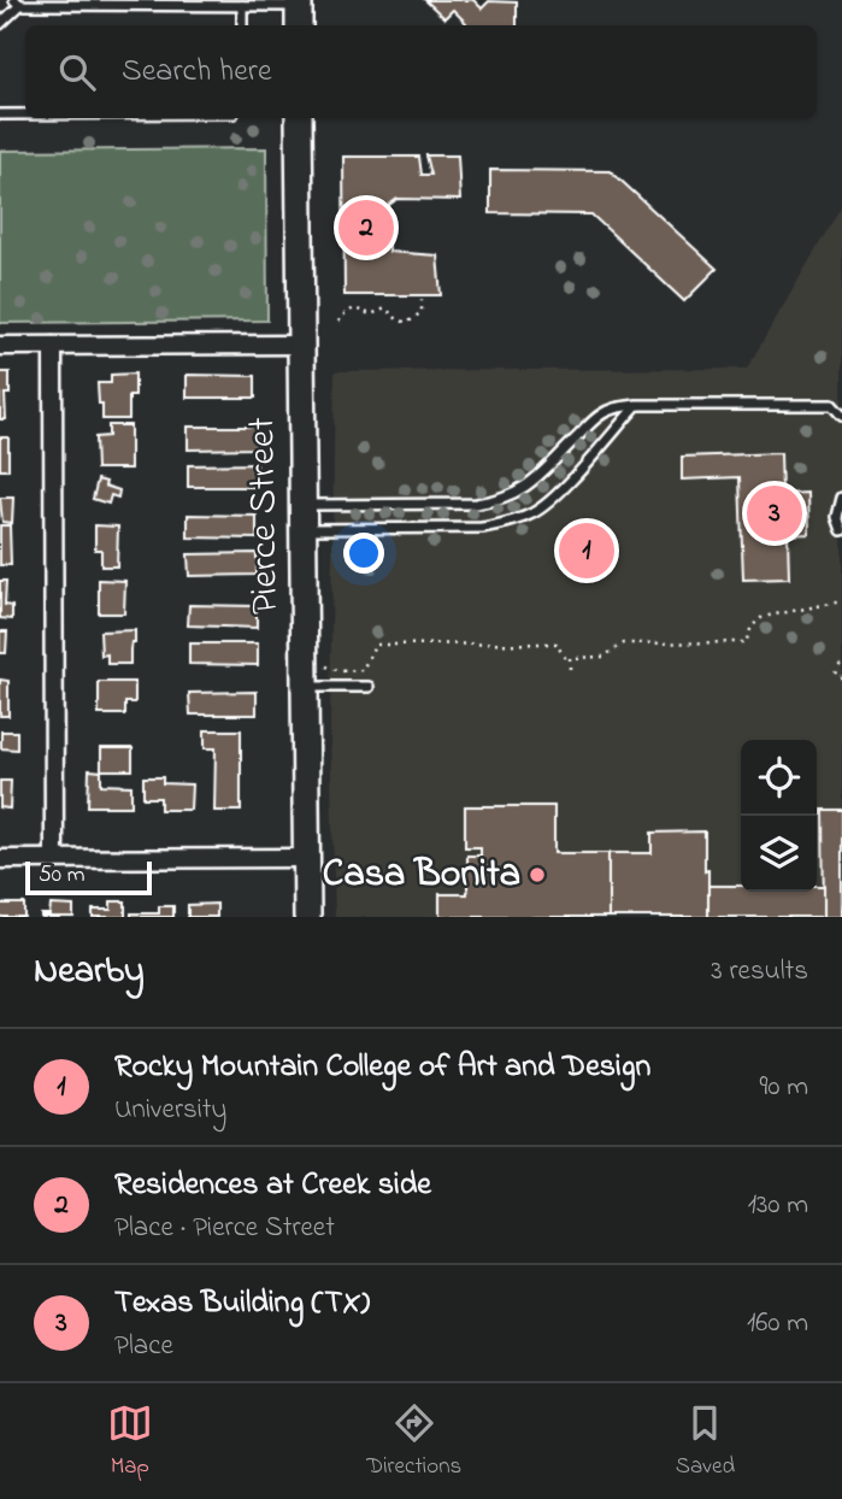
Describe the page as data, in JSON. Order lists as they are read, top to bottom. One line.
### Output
{"streets":{"street":["Pierce Street"]},"places":["Casa Bonita"],"scale_bar":"50 m","page":{"search":"Search here","pins":["2","3","1"],"scale":"50 m","heading":["Nearby","3 results"],"list":[{"mark":"1","name":"Rocky Mountain College of Art and Design","note":"University","value":"90 m"},{"mark":"2","name":"Residences at Creek side","note":"Place · Pierce Street","value":"130 m"},{"mark":"3","name":"Texas Building (TX)","note":"Place","value":"160 m"}],"nav":["Map","Directions","Saved"]}}
